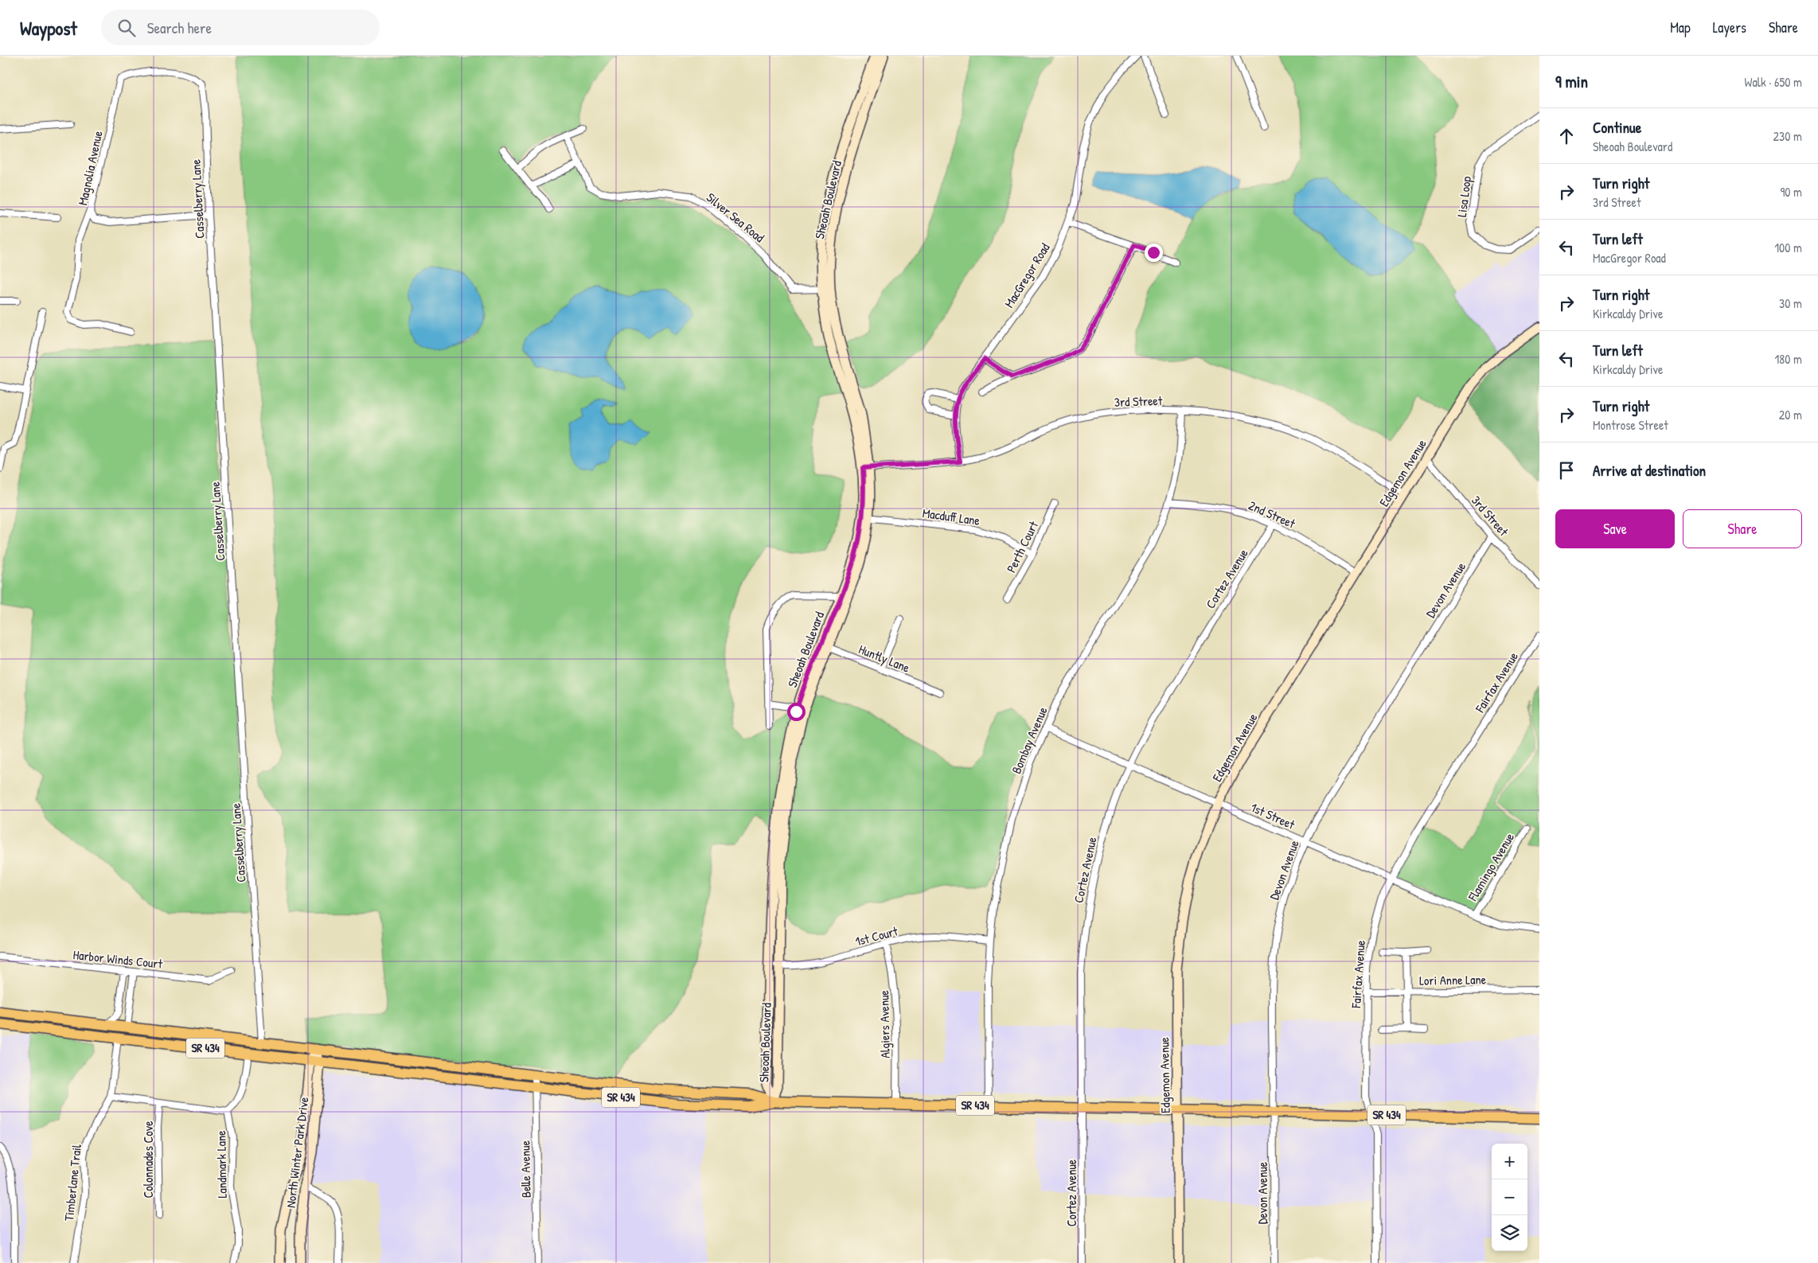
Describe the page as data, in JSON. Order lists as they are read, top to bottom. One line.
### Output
{"streets":{"main road":["SR 434"],"street":["Magnolia Avenue","Lisa Loop","Casselberry Lane","Sheoah Boulevard","Silver Sea Road","MacGregor Road","3rd Street","Edgemon Avenue","2nd Street","Macduff Lane","Perth Court","Cortez Avenue","Devon Avenue","Huntly Lane","Fairfax Avenue","Bombay Avenue","1st Street","Flamingo Avenue","1st Court","Harbor Winds Court","Lori Anne Lane","Algiers Avenue","North Winter Park Drive","Colonnades Cove","Landmark Lane","Belle Avenue","Timberlane Trail"]},"crossings":[["Magnolia Avenue","Casselberry Lane"],["Casselberry Lane","SR 434"],["Sheoah Boulevard","Silver Sea Road"],["Sheoah Boulevard","3rd Street"],["Sheoah Boulevard","Macduff Lane"],["Sheoah Boulevard","Huntly Lane"],["Sheoah Boulevard","1st Court"],["Sheoah Boulevard","SR 434"],["MacGregor Road","3rd Street"],["3rd Street","Edgemon Avenue"],["3rd Street","Devon Avenue"],["3rd Street","Bombay Avenue"],["Edgemon Avenue","2nd Street"],["Edgemon Avenue","1st Street"],["Edgemon Avenue","SR 434"],["2nd Street","Cortez Avenue"],["2nd Street","Bombay Avenue"],["Macduff Lane","Perth Court"],["Cortez Avenue","1st Street"],["Cortez Avenue","SR 434"],["Devon Avenue","1st Street"],["Devon Avenue","SR 434"],["Fairfax Avenue","1st Street"],["Fairfax Avenue","Lori Anne Lane"],["Fairfax Avenue","SR 434"],["Bombay Avenue","1st Street"],["Bombay Avenue","1st Court"],["Bombay Avenue","SR 434"],["1st Street","Flamingo Avenue"],["1st Court","Algiers Avenue"],["Algiers Avenue","SR 434"],["SR 434","North Winter Park Drive"],["SR 434","Belle Avenue"],["SR 434","Timberlane Trail"],["Colonnades Cove","Landmark Lane"],["Landmark Lane","Timberlane Trail"]],"page":{"header":"Waypost","search":"Search here","nav":["Map","Layers","Share"],"heading":["9 min","Walk · 650 m"],"list":[["Continue","Sheoah Boulevard","230 m"],["Turn right","3rd Street","90 m"],["Turn left","MacGregor Road","100 m"],["Turn right","Kirkcaldy Drive","30 m"],["Turn left","Kirkcaldy Drive","180 m"],["Turn right","Montrose Street","20 m"],"Arrive at destination"],"buttons":["Save","Share"],"map_buttons":["+","−"]}}
